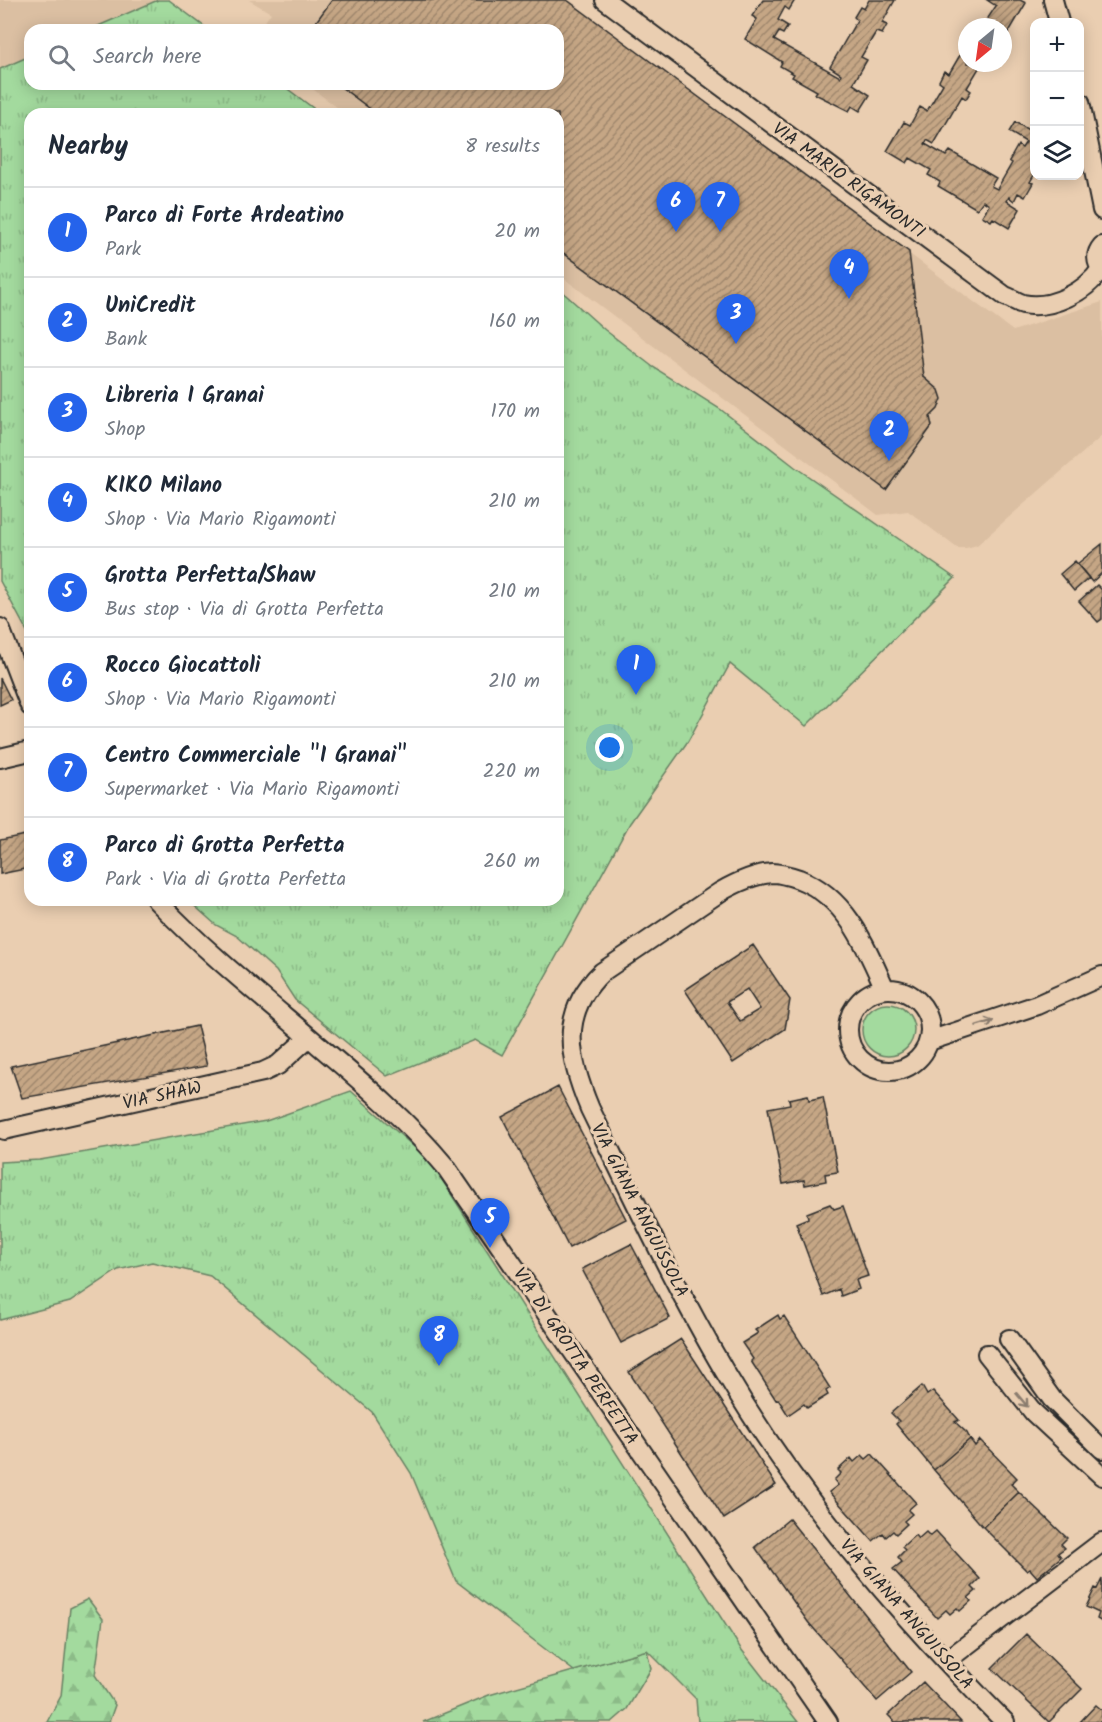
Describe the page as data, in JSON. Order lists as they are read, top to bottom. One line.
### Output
{"streets":{"street":["VIA MARIO RIGAMONTI","VIA SHAW","VIA GIANA ANGUISSOLA","VIA DI GROTTA PERFETTA"]},"crossings":[["VIA SHAW","VIA DI GROTTA PERFETTA"]],"north":"bottom left","page":{"map_buttons":["+","−"],"search":"Search here","heading":["Nearby","8 results"],"pins":["6","7","4","3","2","1","5","8"],"list":[{"mark":"1","name":"Parco di Forte Ardeatino","note":"Park","value":"20 m"},{"mark":"2","name":"UniCredit","note":"Bank","value":"160 m"},{"mark":"3","name":"Libreria I Granai","note":"Shop","value":"170 m"},{"mark":"4","name":"KIKO Milano","note":"Shop · Via Mario Rigamonti","value":"210 m"},{"mark":"5","name":"Grotta Perfetta/Shaw","note":"Bus stop · Via di Grotta Perfetta","value":"210 m"},{"mark":"6","name":"Rocco Giocattoli","note":"Shop · Via Mario Rigamonti","value":"210 m"},{"mark":"7","name":"Centro Commerciale \"I Granai\"","note":"Supermarket · Via Mario Rigamonti","value":"220 m"},{"mark":"8","name":"Parco di Grotta Perfetta","note":"Park · Via di Grotta Perfetta","value":"260 m"}]}}
